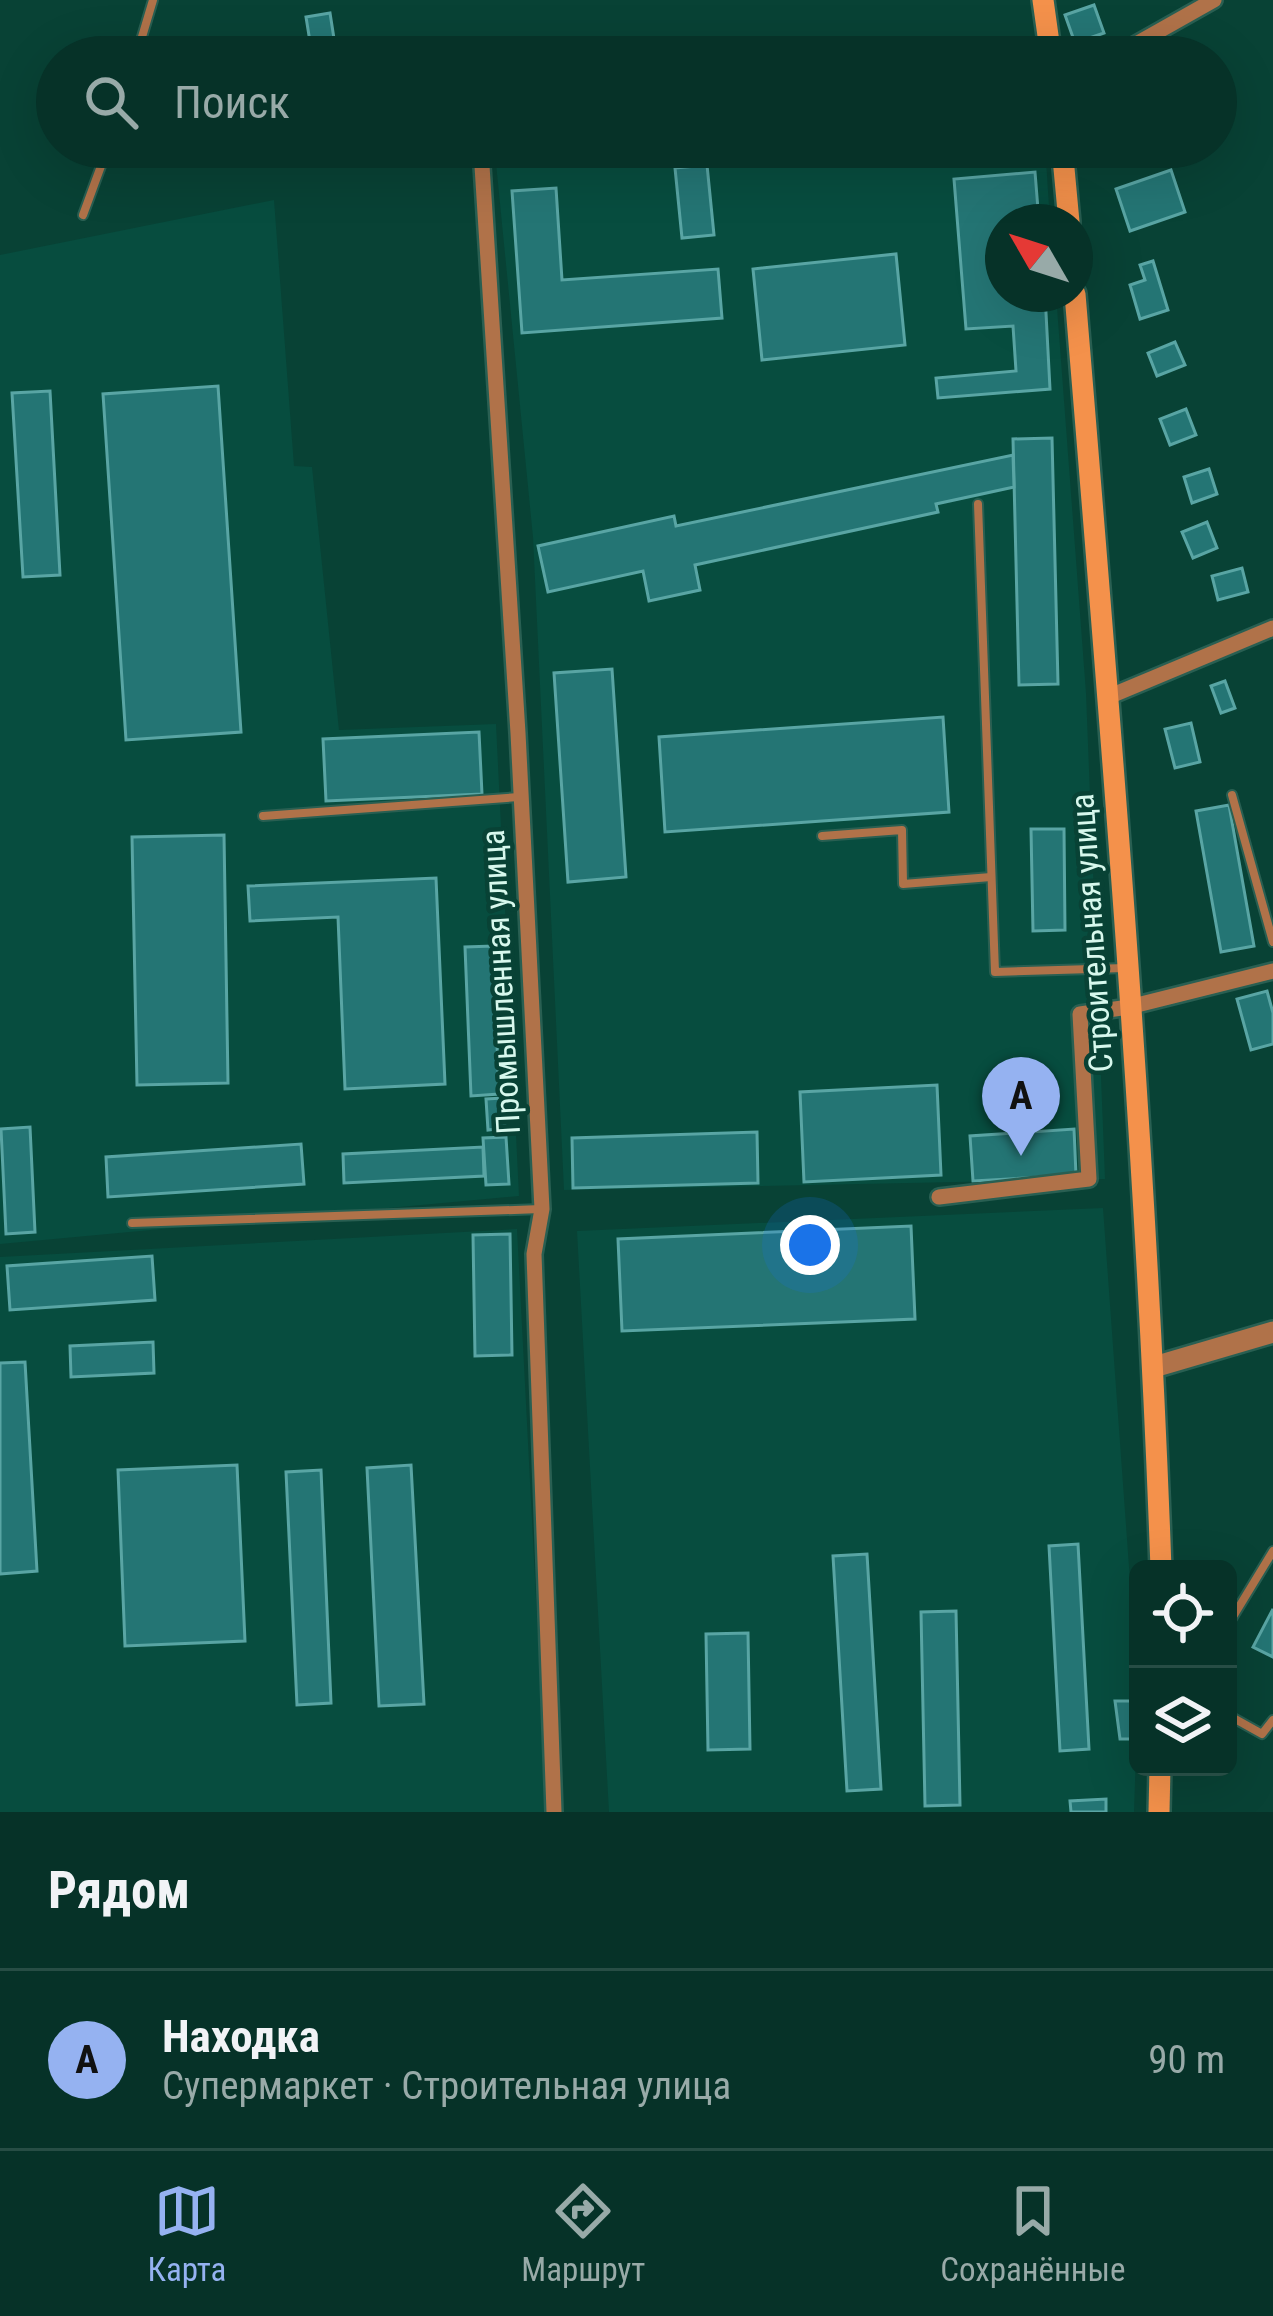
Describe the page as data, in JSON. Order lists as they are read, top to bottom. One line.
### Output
{"streets":{"main road":["Строительная улица"],"street":["Промышленная улица"]},"north":"top left","page":{"search":"Поиск","pins":"A","heading":"Рядом","list":[{"mark":"A","name":"Находка","note":"Супермаркет · Строительная улица","value":"90 m"}],"nav":["Карта","Маршрут","Сохранённые"]}}
